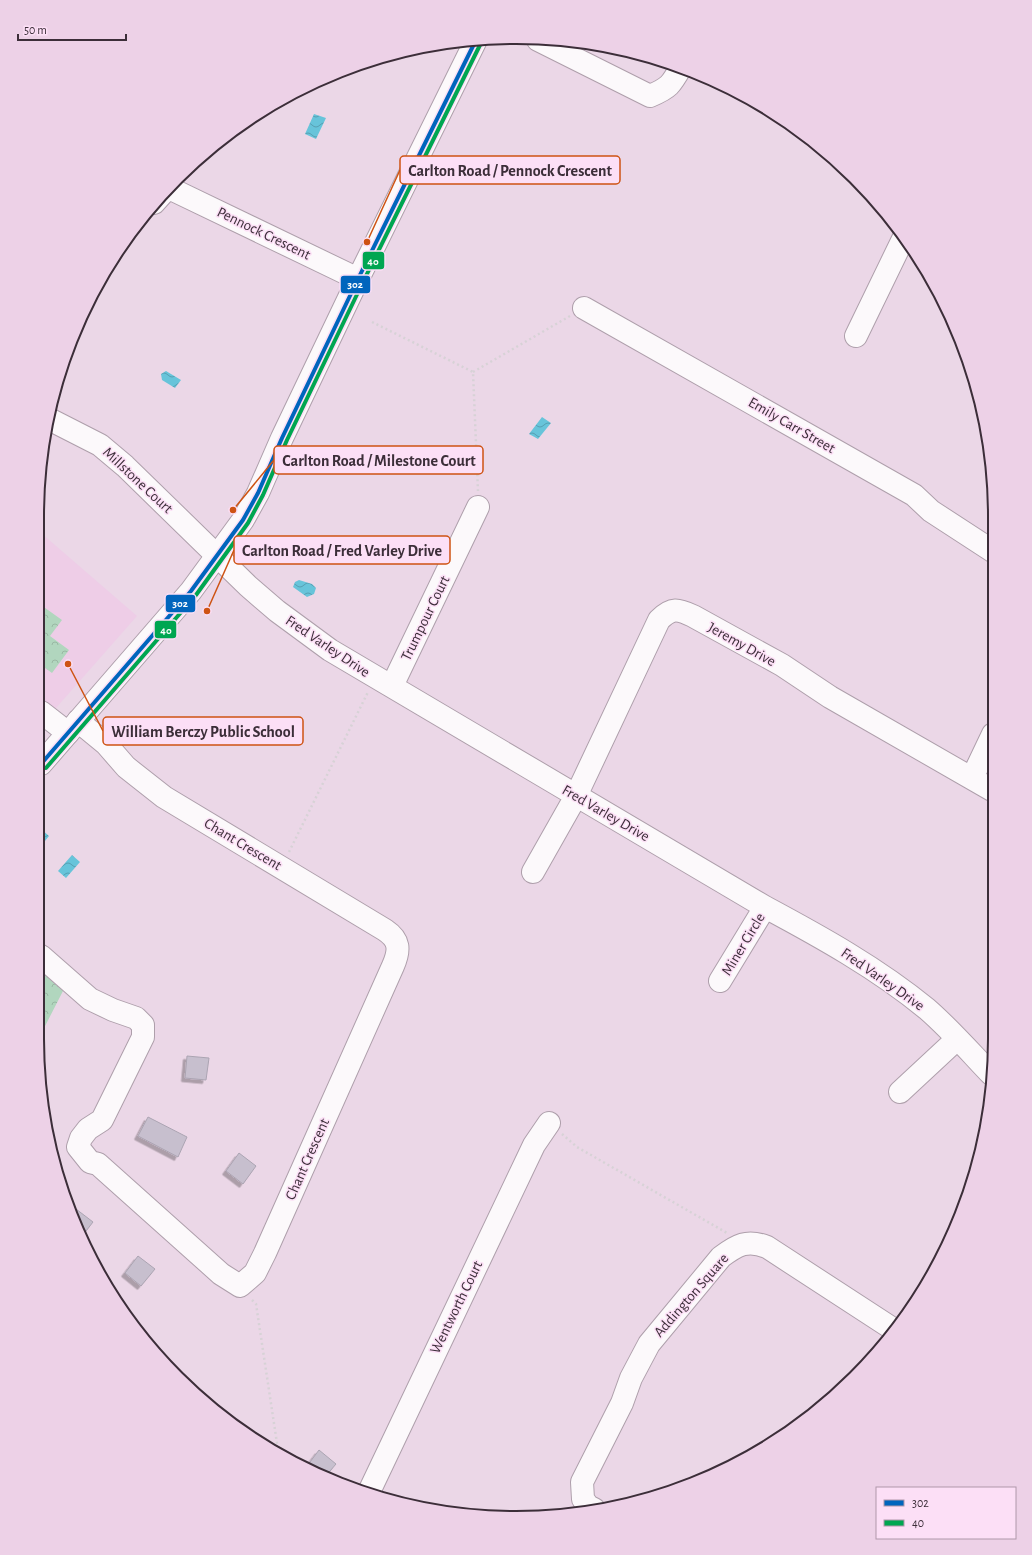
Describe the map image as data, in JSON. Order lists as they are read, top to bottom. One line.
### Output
{"streets":{"street":["Pennock Crescent","Emily Carr Street","Millstone Court","Trumpour Court","Jeremy Drive","Fred Varley Drive","Chant Crescent","Miner Circle","Addington Square","Wentworth Court"]},"crossings":[["Millstone Court","Fred Varley Drive"],["Trumpour Court","Fred Varley Drive"],["Jeremy Drive","Fred Varley Drive"],["Fred Varley Drive","Miner Circle"]],"places":["Carlton Road / Pennock Crescent","Carlton Road / Milestone Court","Carlton Road / Fred Varley Drive","William Berczy Public School"],"lines":["transit line 40","transit line 302"],"legend":["302","40"],"scale_bar":"50 m"}
